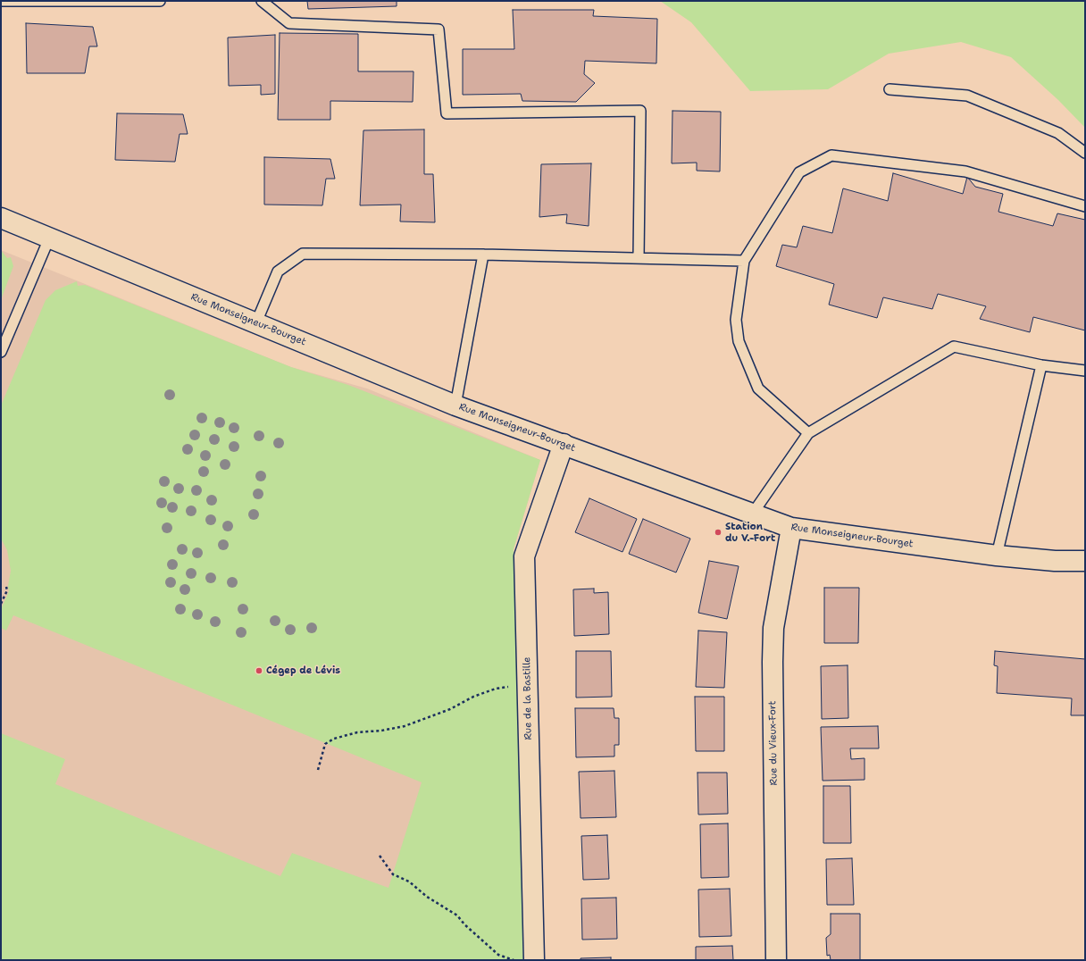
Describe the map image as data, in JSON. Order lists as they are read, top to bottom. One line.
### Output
{"streets":{"street":["Rue Monseigneur-Bourget","Rue de la Bastille","Rue du Vieux-Fort"]},"crossings":[["Rue Monseigneur-Bourget","Rue de la Bastille"],["Rue Monseigneur-Bourget","Rue du Vieux-Fort"]],"places":["Station du V.-Fort","Cégep de Lévis"]}
